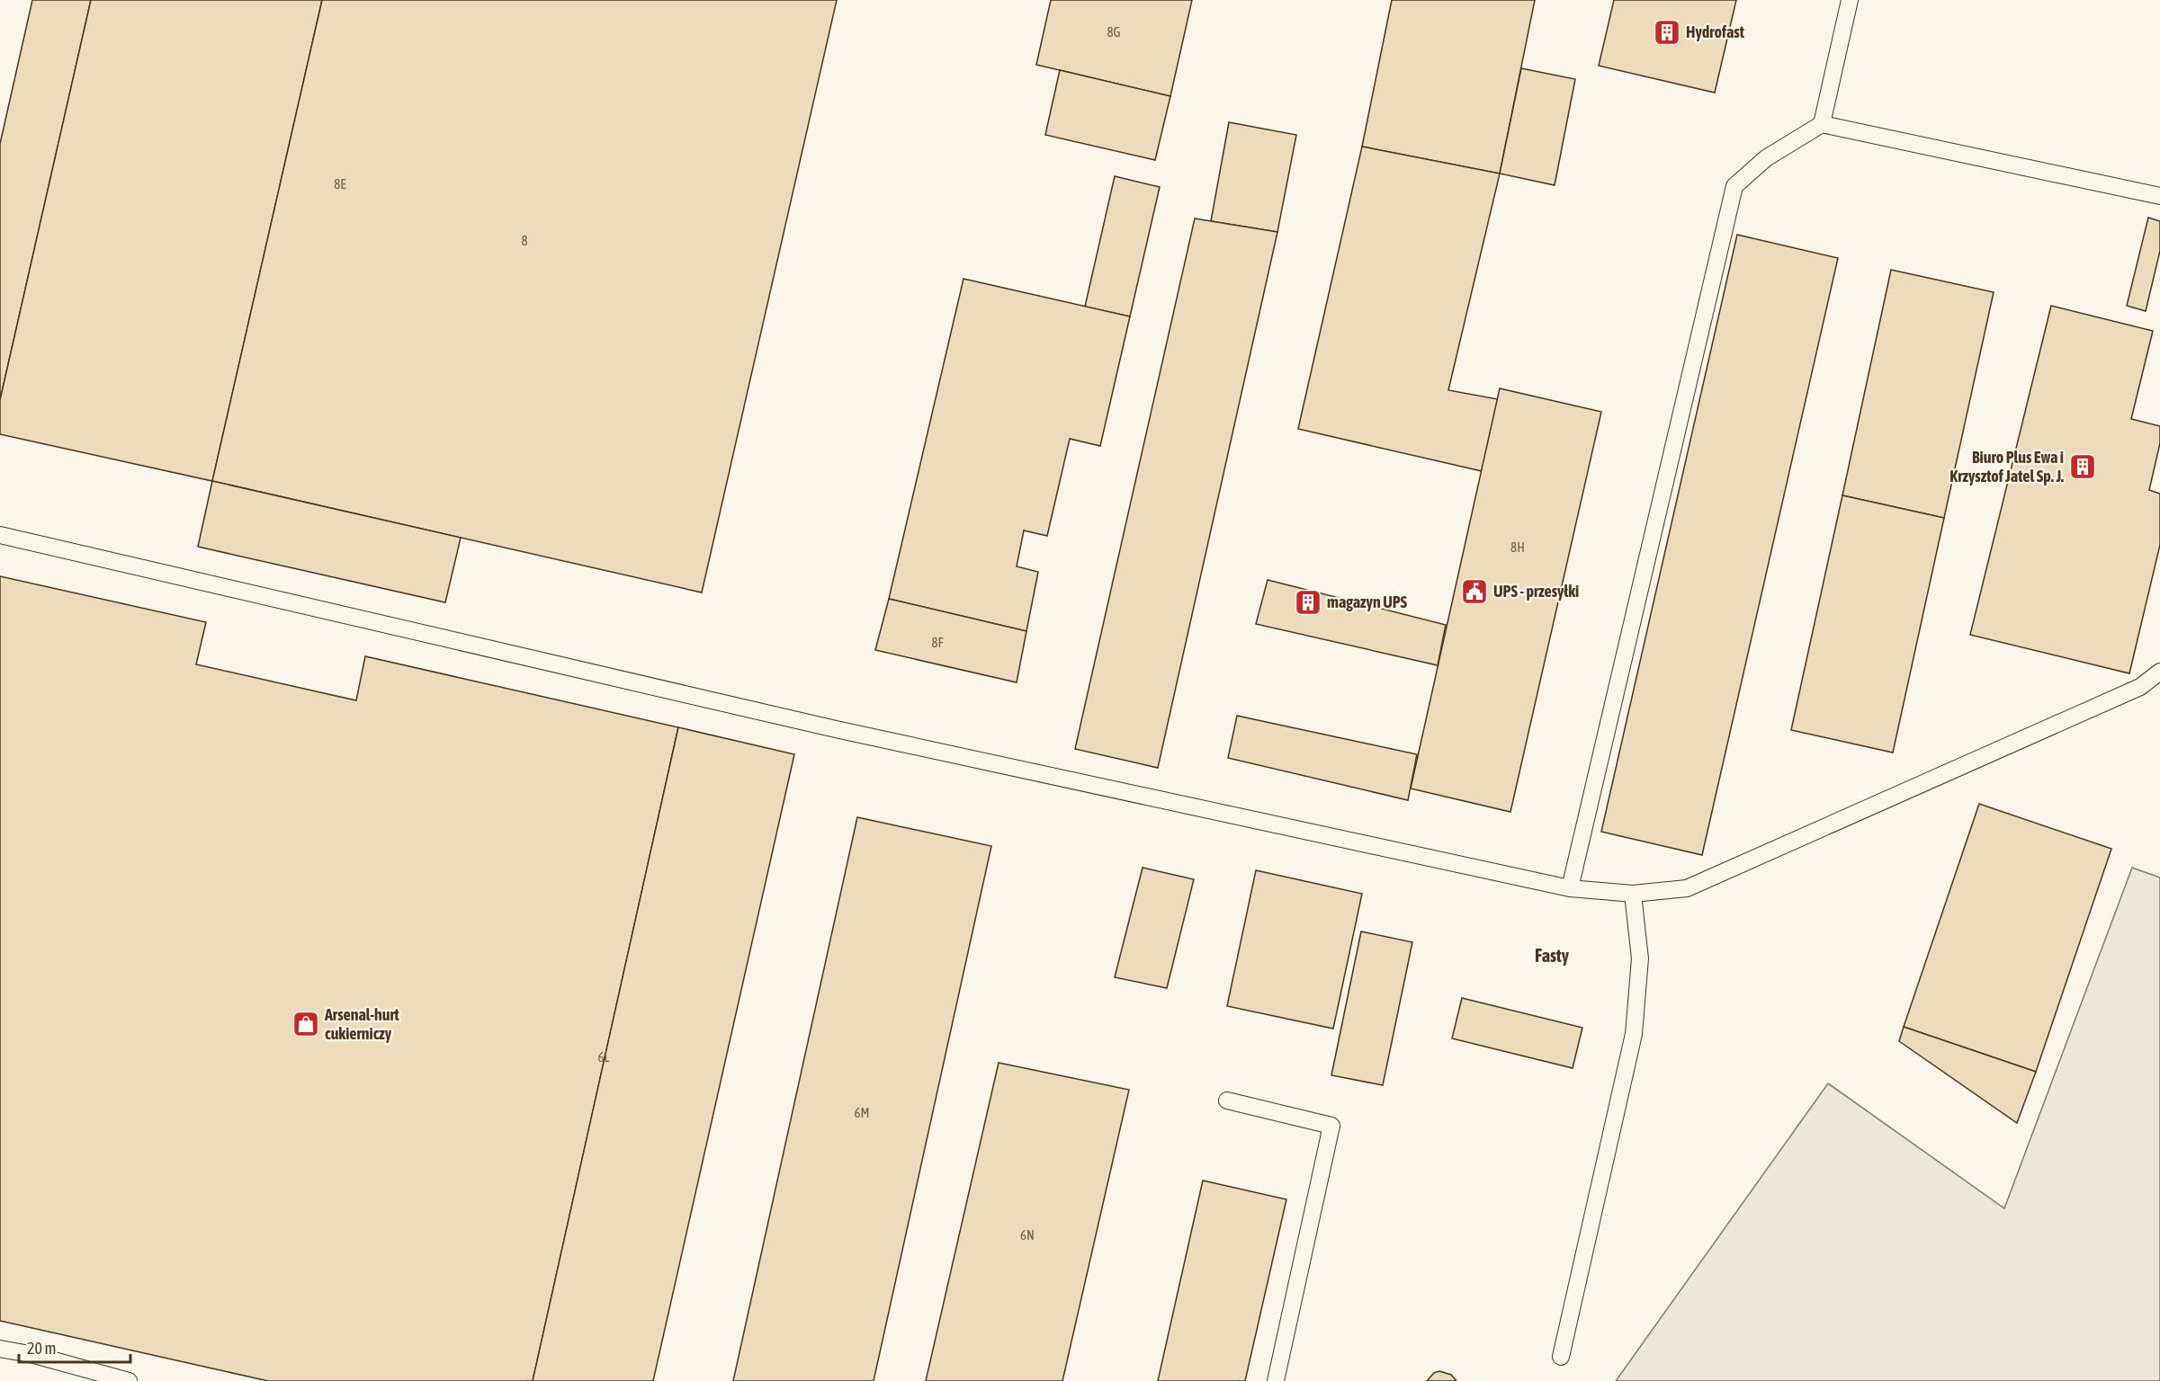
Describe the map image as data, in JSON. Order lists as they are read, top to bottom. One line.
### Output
{"districts":["Fasty"],"places":{"building":["Hydrofast","Biuro Plus Ewa i Krzysztof Jatel Sp. J.","magazyn UPS"],"public building":["UPS - przesyłki"],"shop":["Arsenal-hurt cukierniczy"]},"house_numbers":["8G","8E","8","8H","8F","6L","6M","6N"],"scale_bar":"20 m"}
